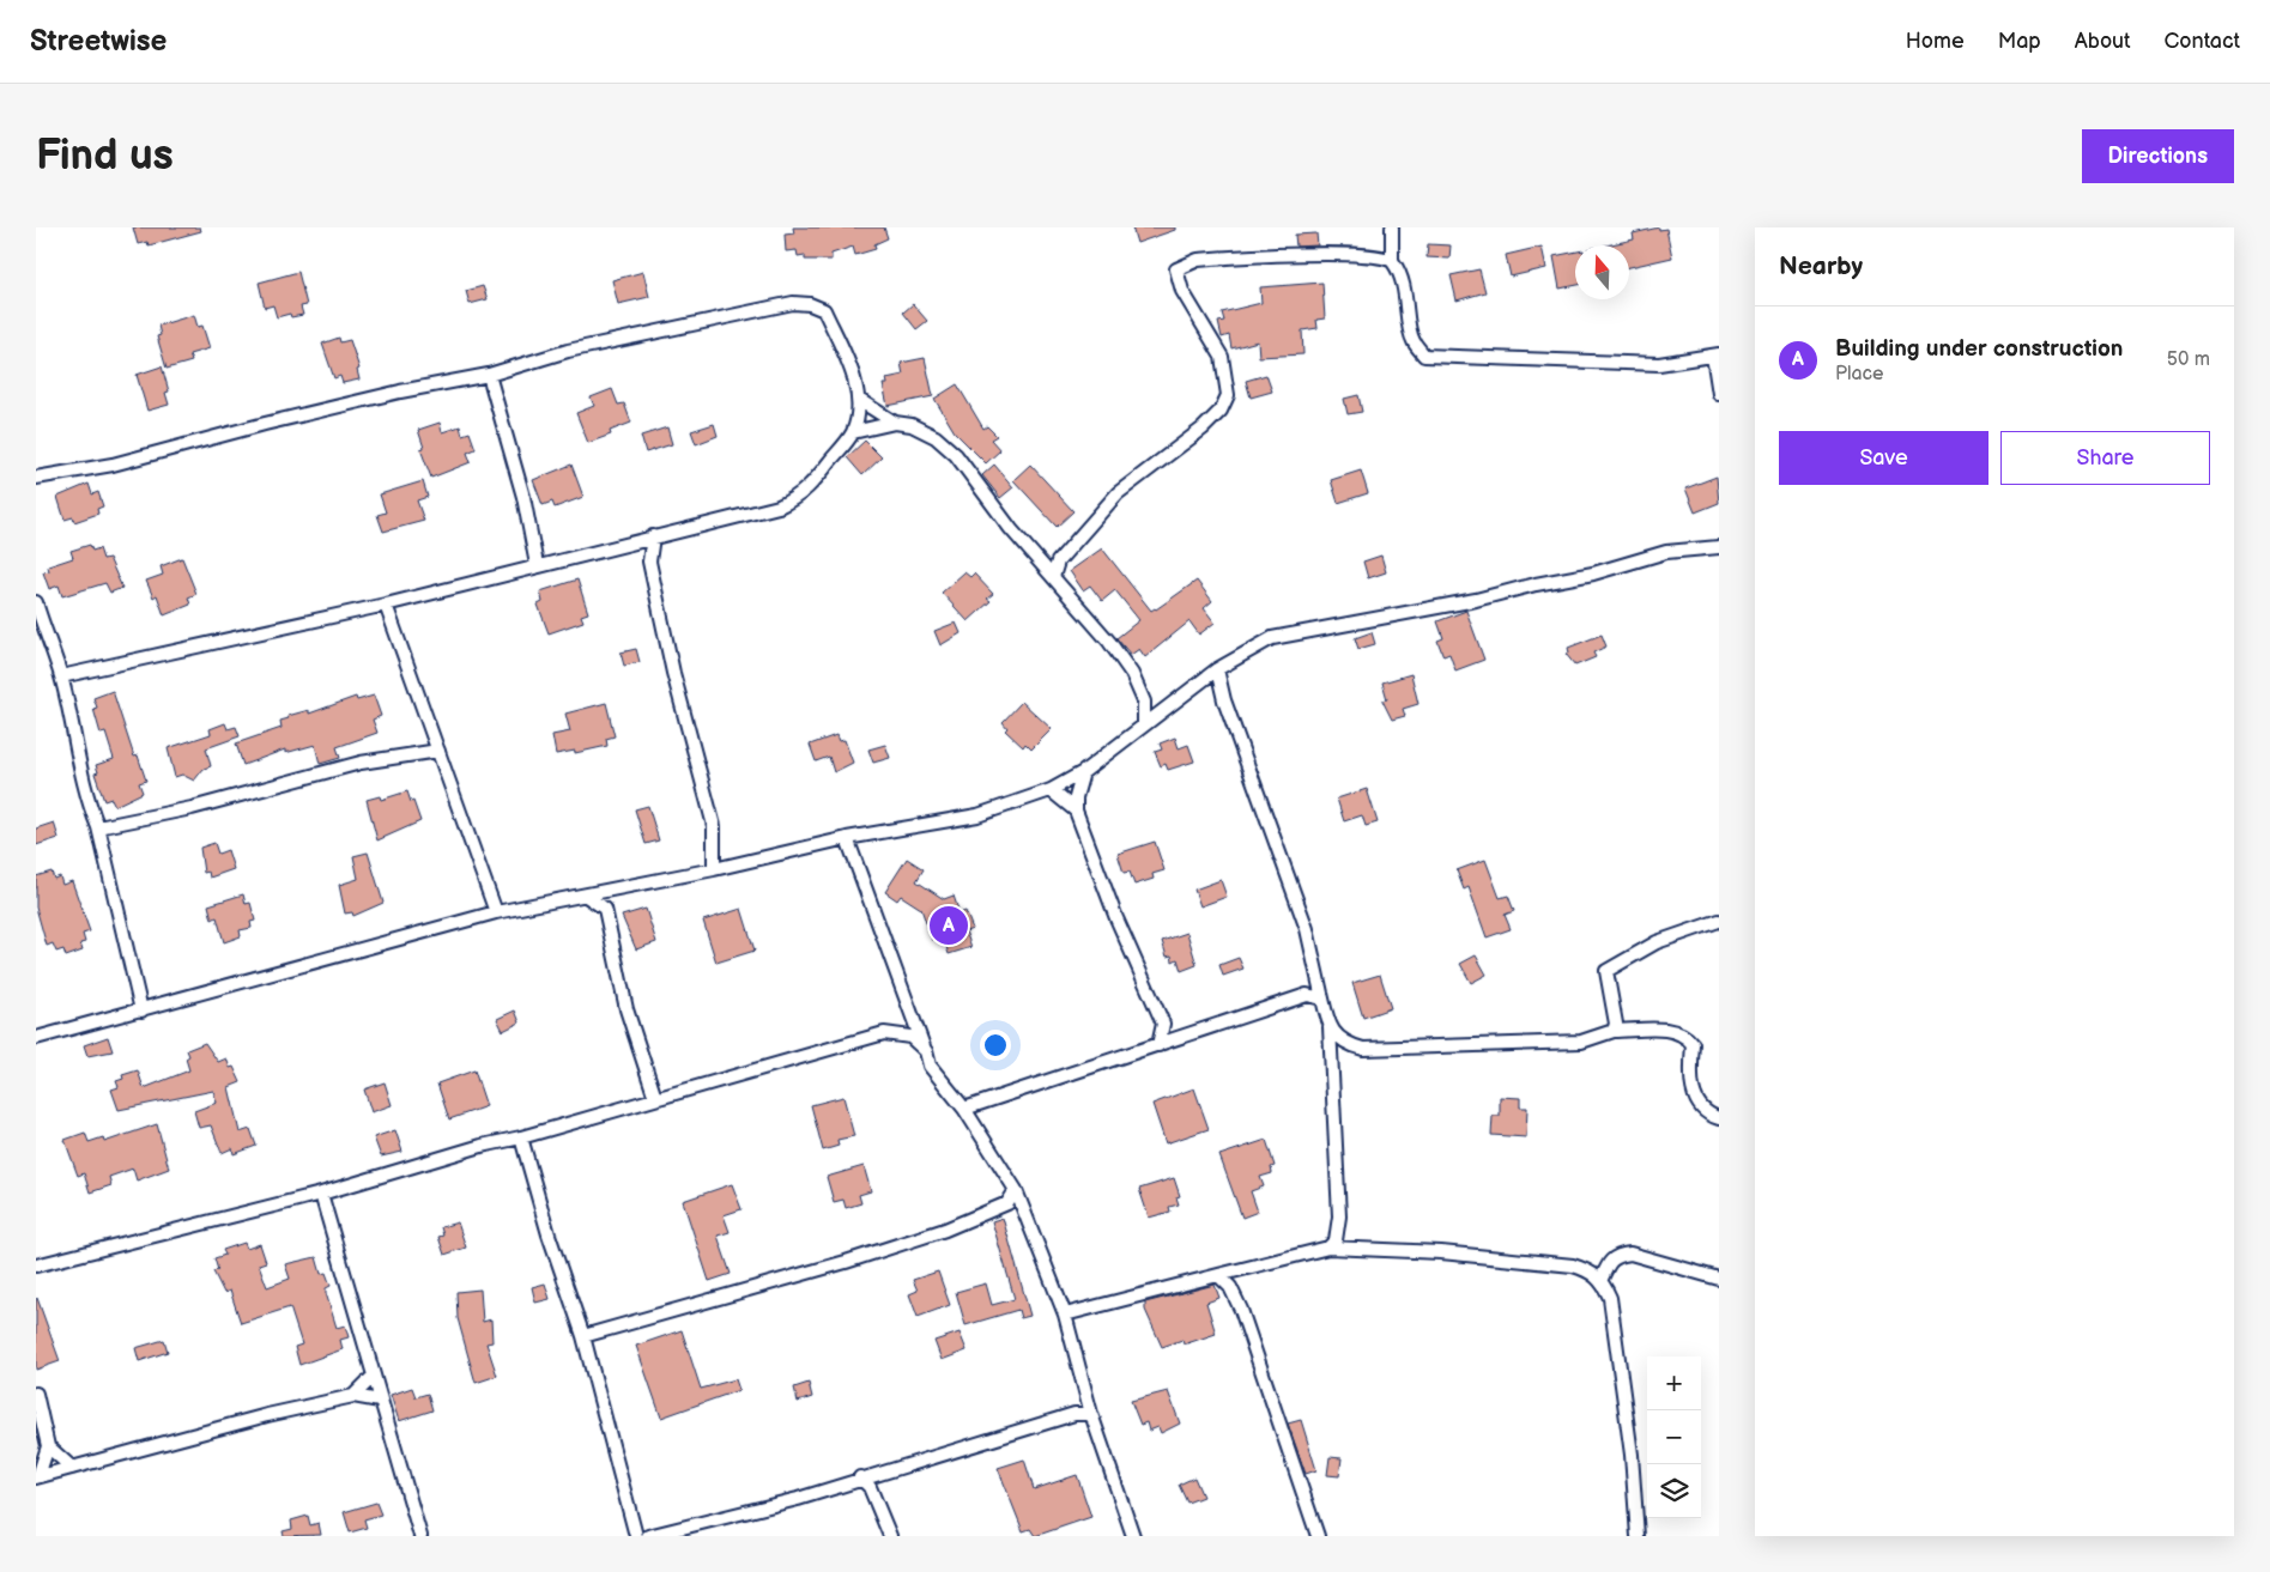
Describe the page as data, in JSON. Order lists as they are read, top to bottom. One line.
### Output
{"north":"top","page":{"header":"Streetwise","nav":["Home","Map","About","Contact"],"buttons":["Directions",["Save","Share"]],"title":"Find us","heading":"Nearby","list":[{"mark":"A","name":"Building under construction","note":"Place","value":"50 m"}],"pins":"A","map_buttons":["+","−"]}}
